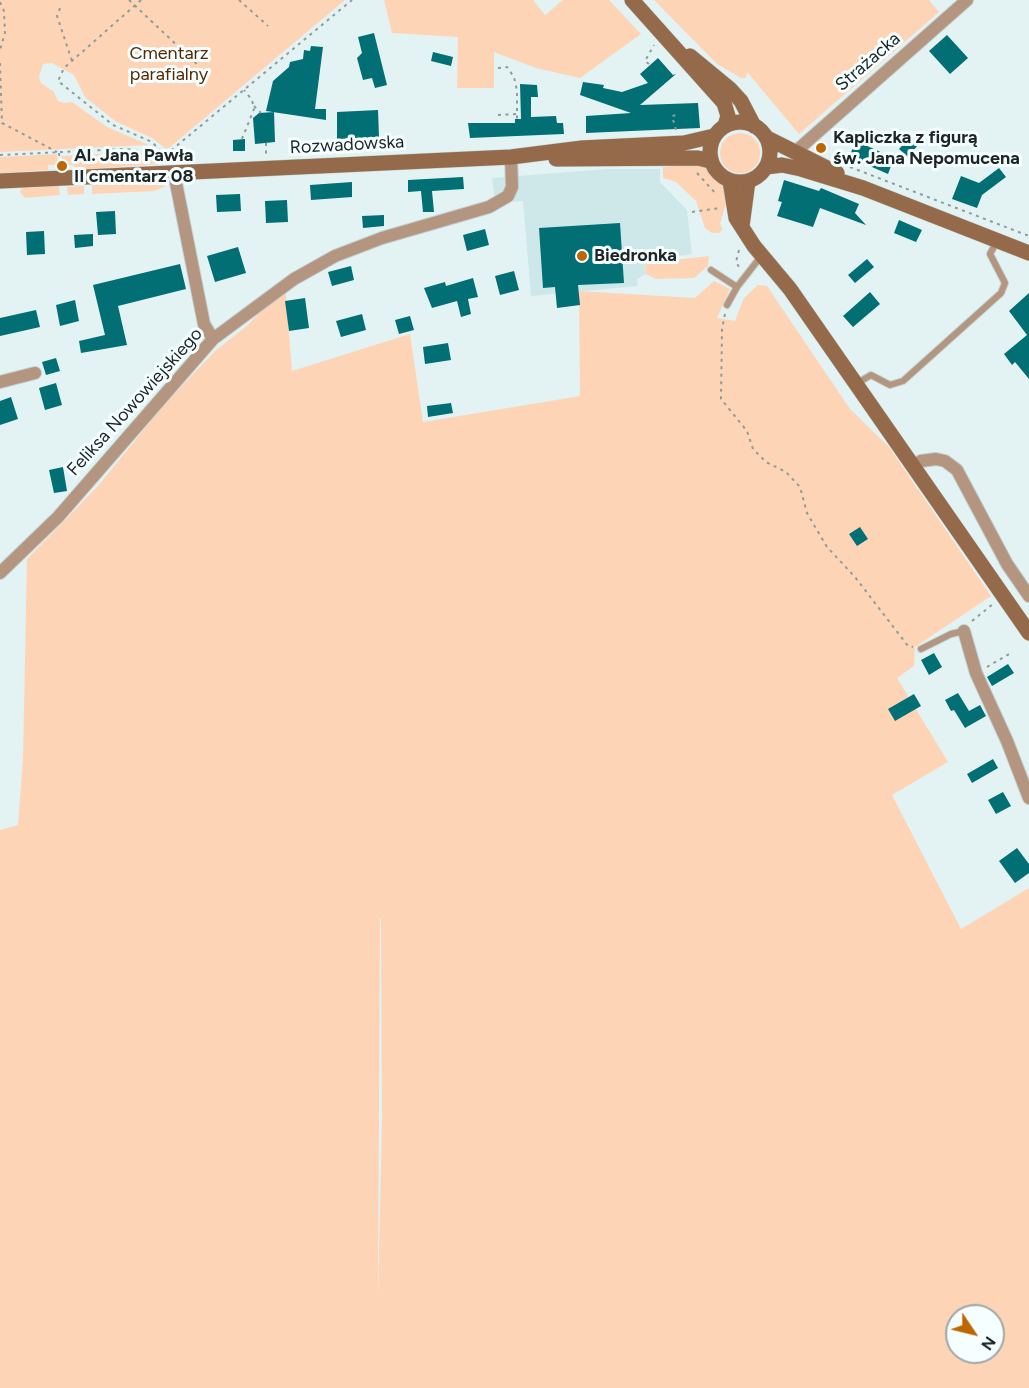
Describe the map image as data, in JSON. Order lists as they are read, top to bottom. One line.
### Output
{"streets":{"street":["Strażacka","Rozwadowska","Feliksa Nowowiejskiego"]},"crossings":[["Rozwadowska","Feliksa Nowowiejskiego"]],"parks":["Cmentarz parafialny"],"places":["Kapliczka z figurą św. Jana Nepomucena","Al. Jana Pawła II cmentarz 08","Biedronka"],"north":"bottom right"}
